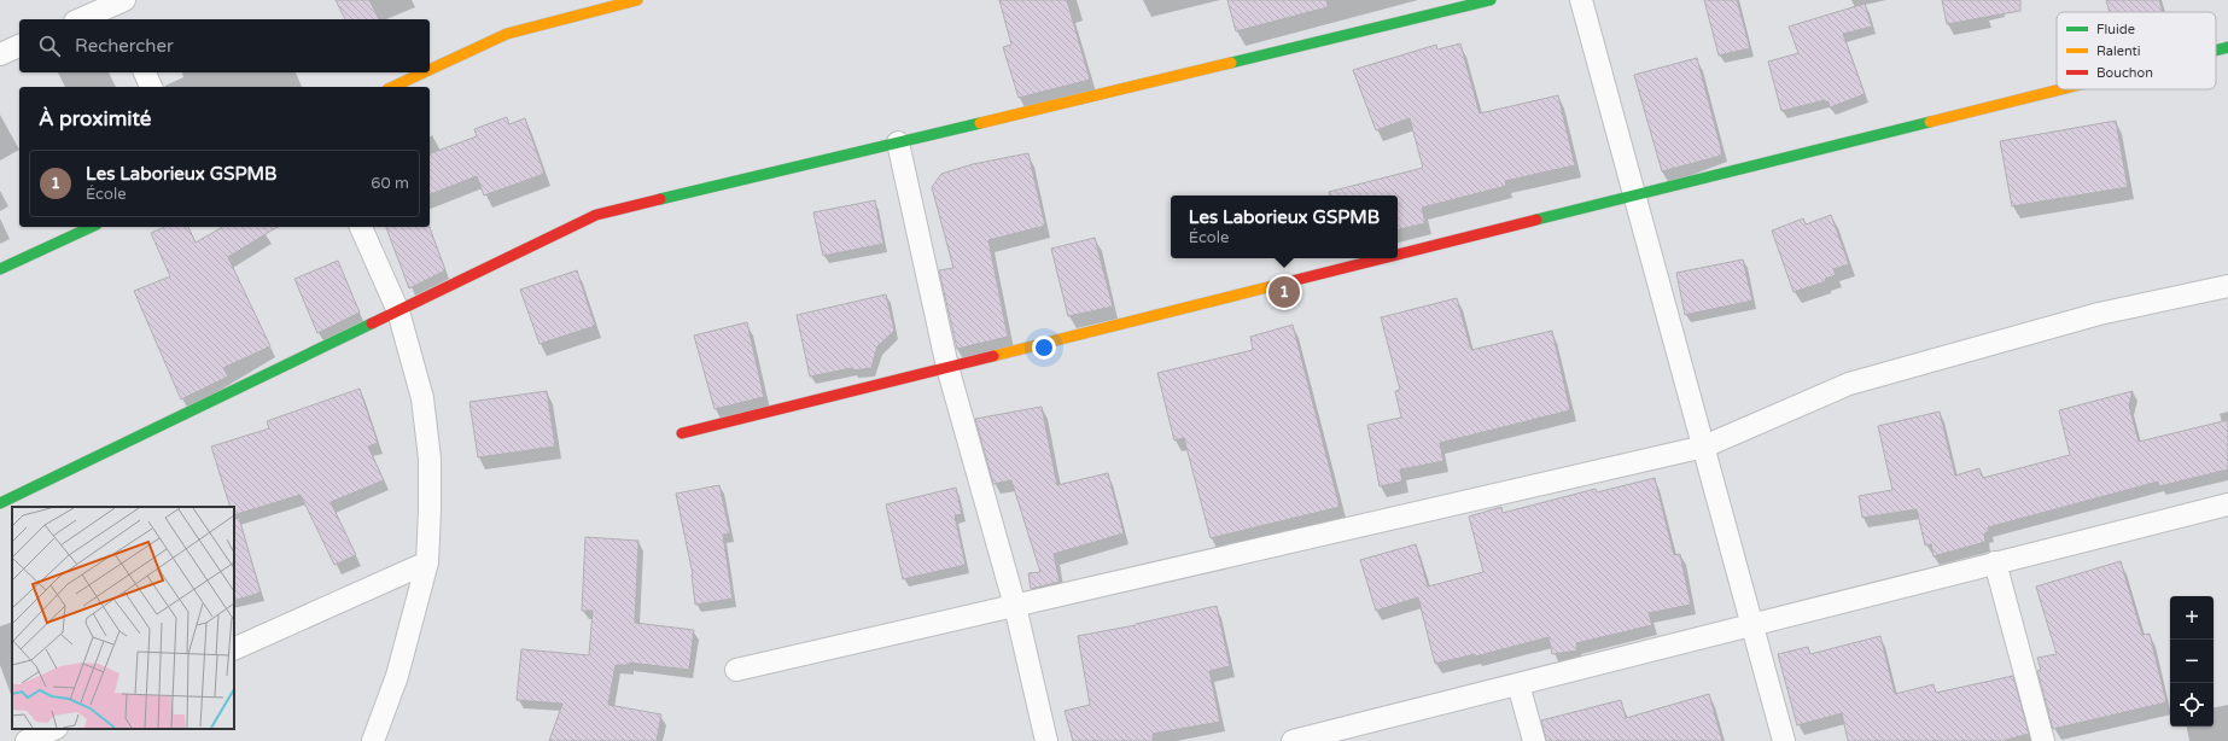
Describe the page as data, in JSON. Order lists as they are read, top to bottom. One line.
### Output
{"legend":["Fluide","Ralenti","Bouchon"],"page":{"search":"Rechercher","heading":"À proximité","list":[{"mark":"1","name":"Les Laborieux GSPMB","note":"École","value":"60 m"}],"popup":["Les Laborieux GSPMB","École"],"pins":"1","map_buttons":["+","−"]}}
